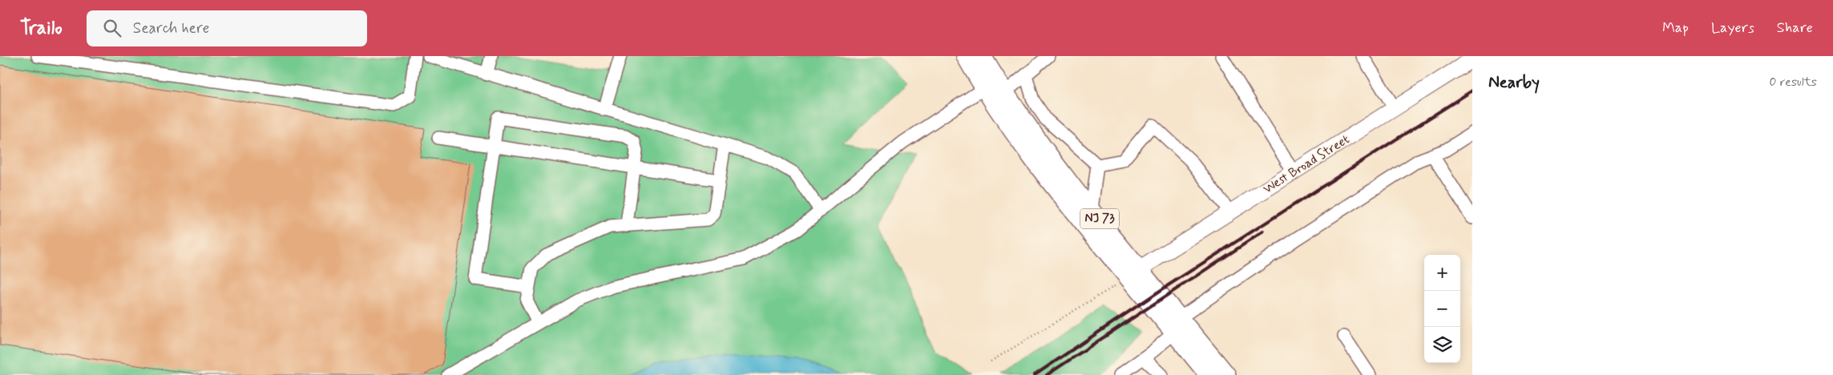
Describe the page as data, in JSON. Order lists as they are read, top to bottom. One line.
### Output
{"streets":{"highway":["NJ 73"],"main road":["West Broad Street"]},"crossings":[["West Broad Street","NJ 73"]],"page":{"header":"Trailo","search":"Search here","nav":["Map","Layers","Share"],"heading":["Nearby","0 results"],"map_buttons":["+","−"]}}
